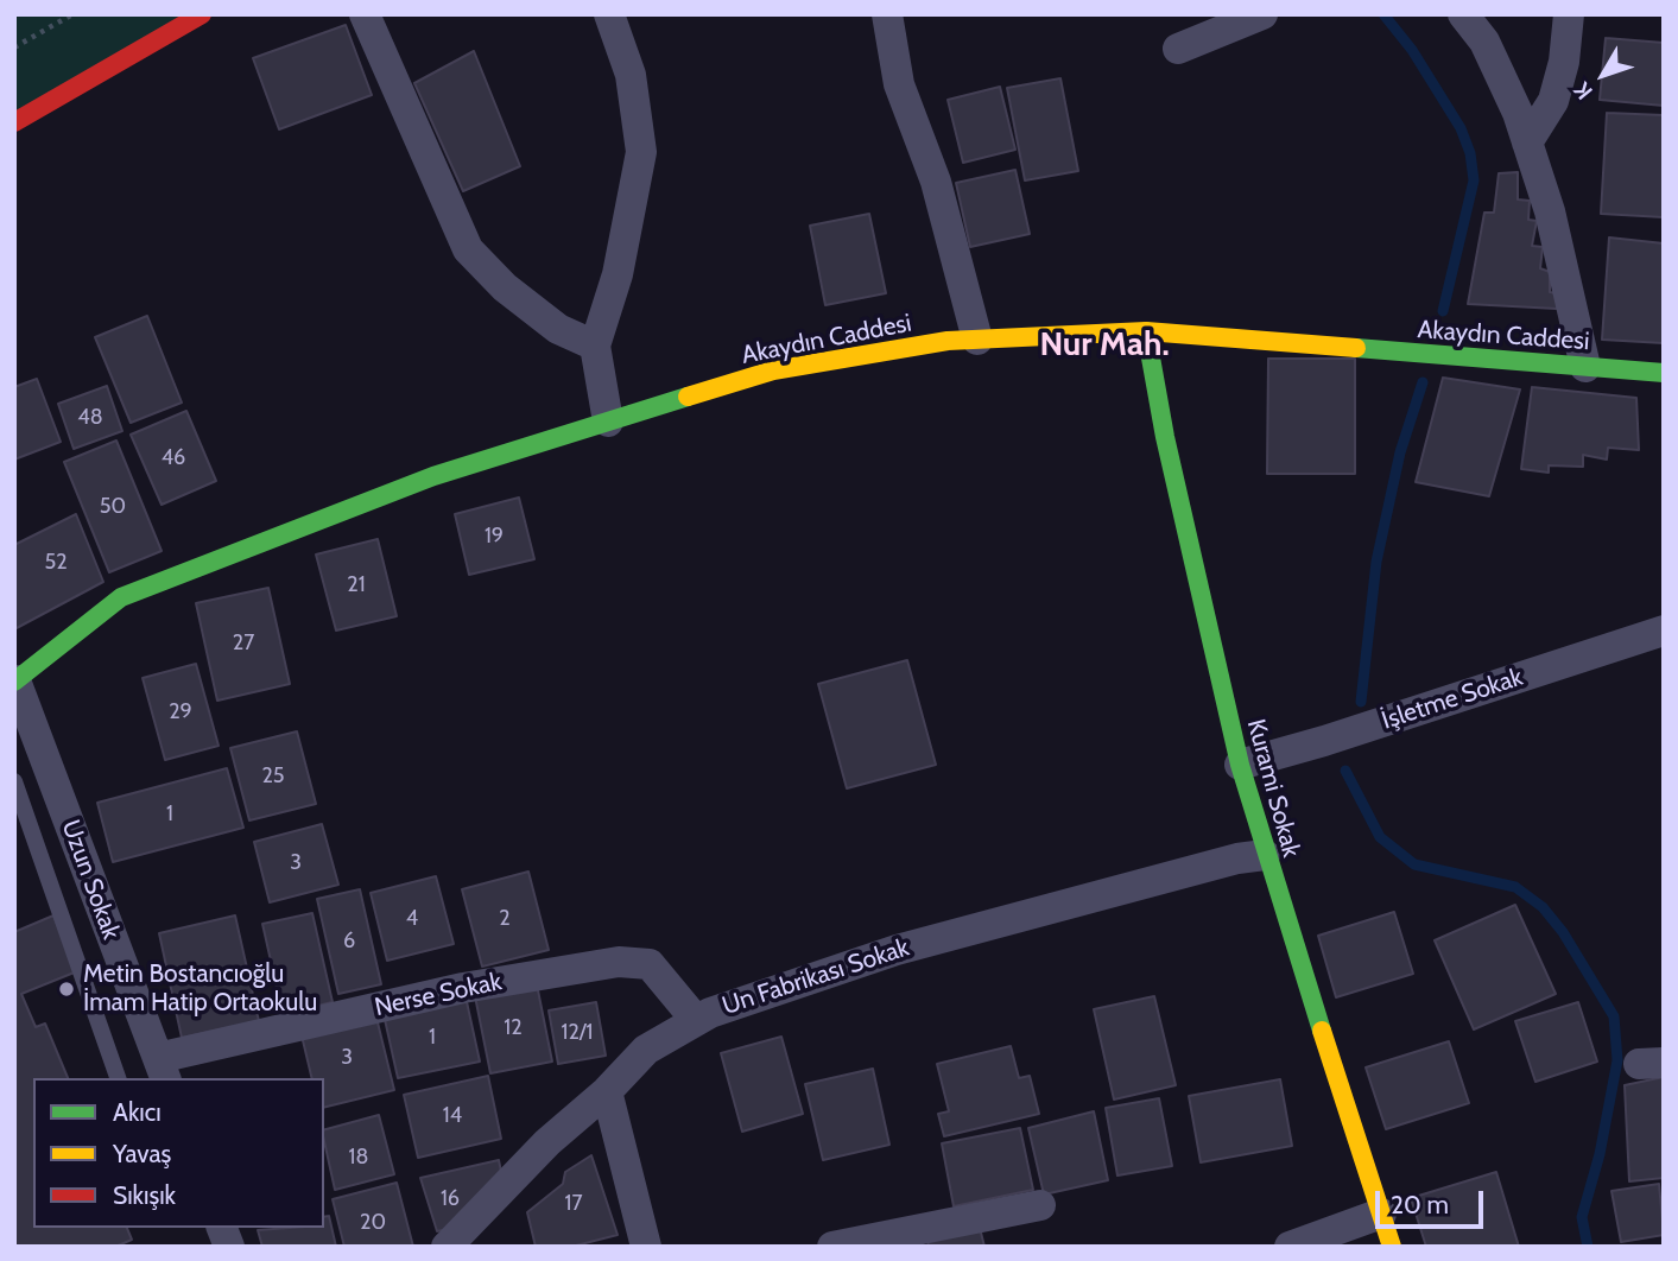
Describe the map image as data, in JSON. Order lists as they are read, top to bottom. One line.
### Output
{"streets":{"street":["Akaydın Caddesi","İşletme Sokak","Kurami Sokak","Uzun Sokak","Un Fabrikası Sokak","Nerse Sokak"]},"crossings":[["Akaydın Caddesi","Kurami Sokak"],["Akaydın Caddesi","Uzun Sokak"],["İşletme Sokak","Kurami Sokak"],["Kurami Sokak","Un Fabrikası Sokak"],["Uzun Sokak","Nerse Sokak"],["Un Fabrikası Sokak","Nerse Sokak"]],"districts":["Nur Mah."],"places":["Metin Bostancıoğlu İmam Hatip Ortaokulu"],"house_numbers":["48","46","50","19","52","21","27","29","25","1","3","4","2","6","12","12/1","1","3","14","18","16","17","20"],"legend":["Akıcı","Yavaş","Sıkışık"],"scale_bar":"20 m","north":"bottom left"}
